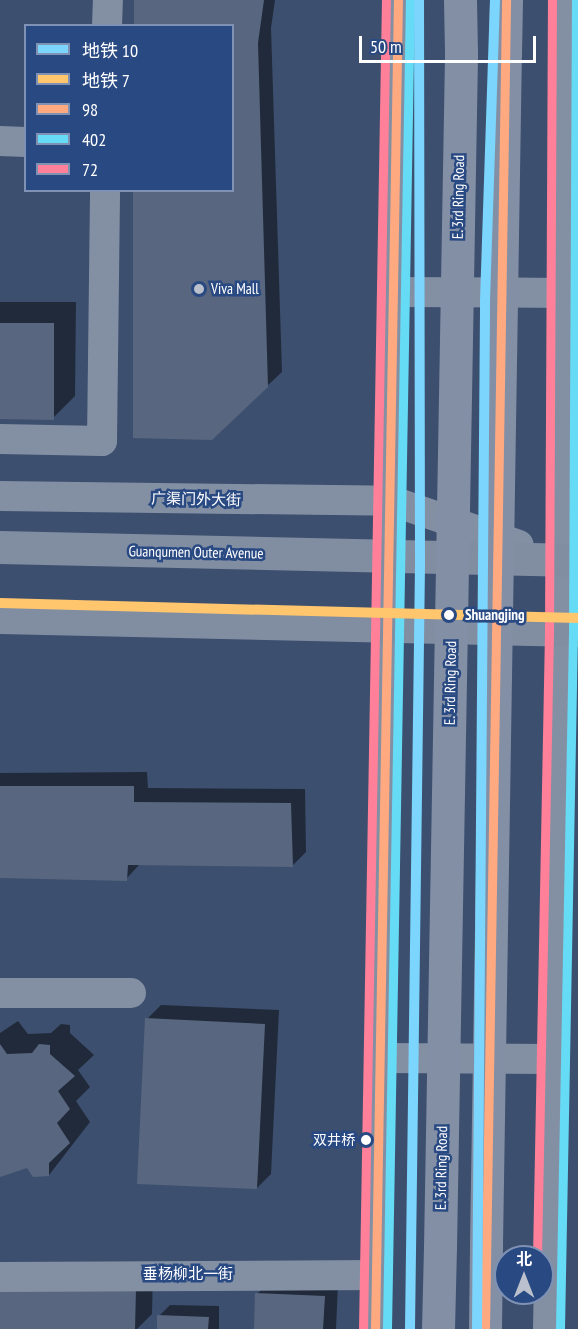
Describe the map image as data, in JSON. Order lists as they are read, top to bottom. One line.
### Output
{"streets":{"highway":["E. 3rd Ring Road"],"main road":["Guanqumen Outer Avenue"],"street":["广渠门外大街","垂杨柳北一街"]},"crossings":[["广渠门外大街","Guanqumen Outer Avenue"]],"places":["Viva Mall","Shuangjing","双井桥"],"lines":["metro line 10","transit line 98","transit line 402","transit line 72","metro line 7"],"legend":["地铁 10","地铁 7","98","402","72"],"scale_bar":"50 m","north":"top"}
